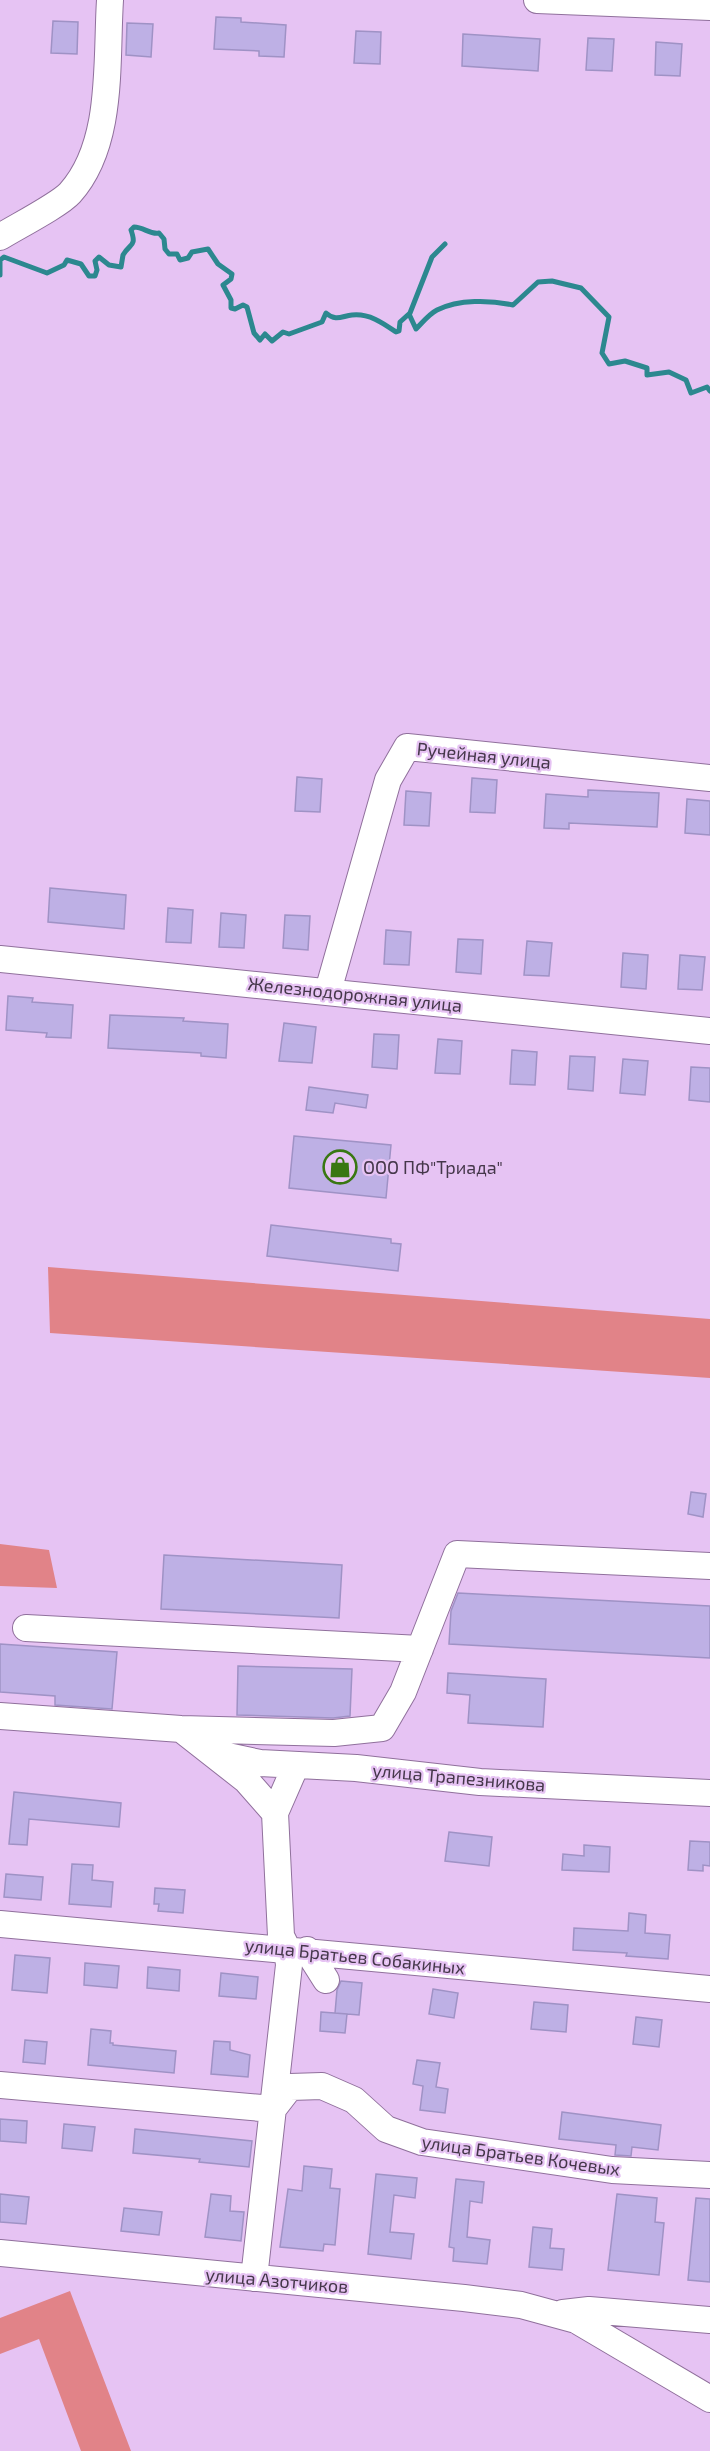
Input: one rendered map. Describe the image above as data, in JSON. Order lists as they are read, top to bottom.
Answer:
{
  "streets": {
    "street": [
      "Ручейная улица",
      "Железнодорожная улица",
      "улица Трапезникова",
      "улица Братьев Собакиных",
      "улица Братьев Кочевых",
      "улица Азотчиков"
    ]
  },
  "crossings": [
    ["Ручейная улица", "Железнодорожная улица"]
  ],
  "places": {
    "shop": ["ООО ПФ\"Триада\""]
  }
}
